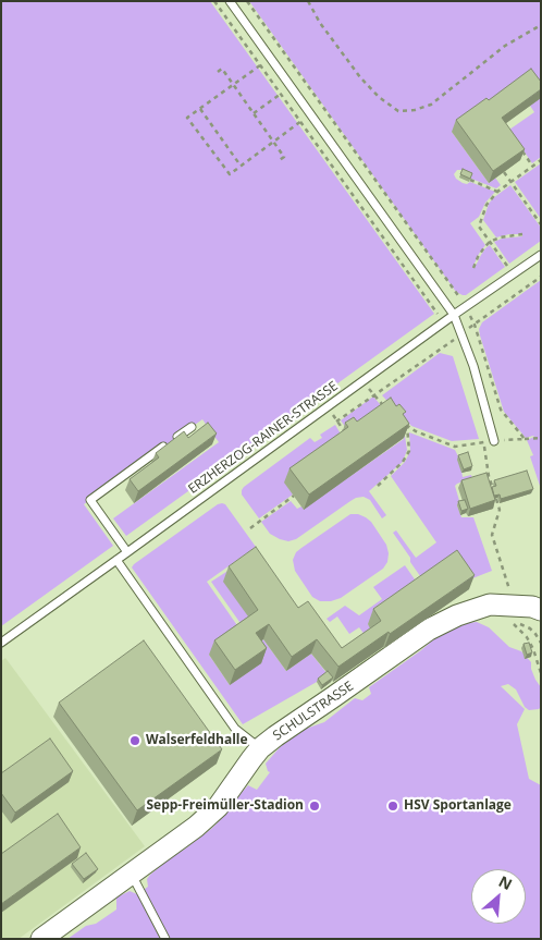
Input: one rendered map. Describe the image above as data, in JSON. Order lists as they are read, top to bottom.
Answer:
{
  "streets": {
    "street": ["SCHULSTRASSE"],
    "lane": ["ERZHERZOG-RAINER-STRASSE"]
  },
  "places": ["Walserfeldhalle", "Sepp-Freimüller-Stadion", "HSV Sportanlage"],
  "north": "top right"
}
